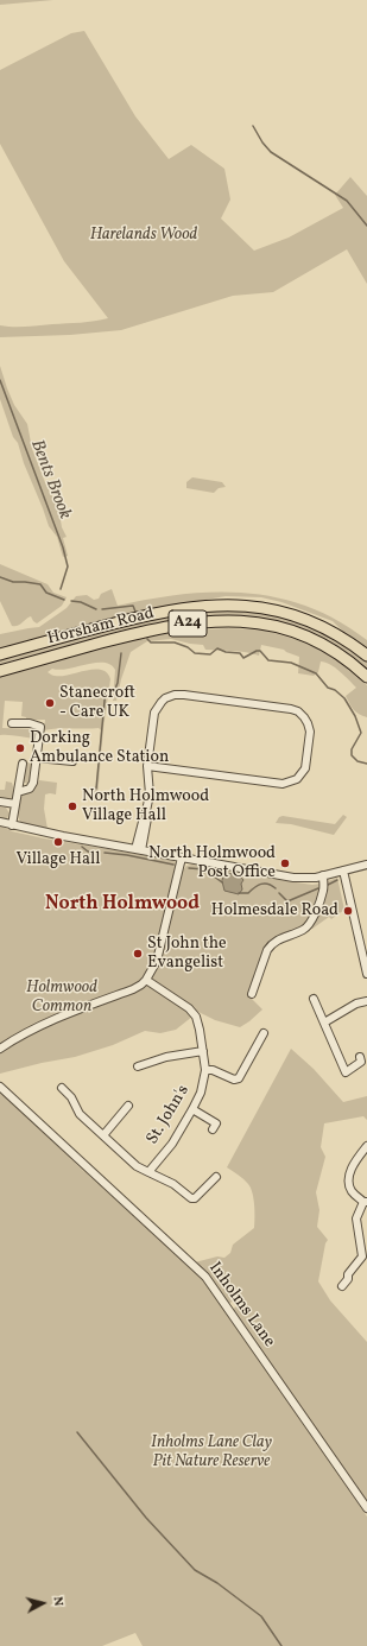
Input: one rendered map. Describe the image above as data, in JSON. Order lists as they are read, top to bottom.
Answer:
{
  "streets": {
    "highway": ["A24", "Horsham Road"],
    "street": ["St. John's", "Inholms Lane"]
  },
  "districts": ["North Holmwood"],
  "water": ["Bents Brook"],
  "parks": ["Harelands Wood", "Holmwood Common", "Inholms Lane Clay Pit Nature Reserve"],
  "places": [
    "Stanecroft - Care UK",
    "Dorking Ambulance Station",
    "North Holmwood Village Hall",
    "Village Hall",
    "North Holmwood Post Office",
    "Holmesdale Road",
    "St John the Evangelist"
  ],
  "north": "right"
}
